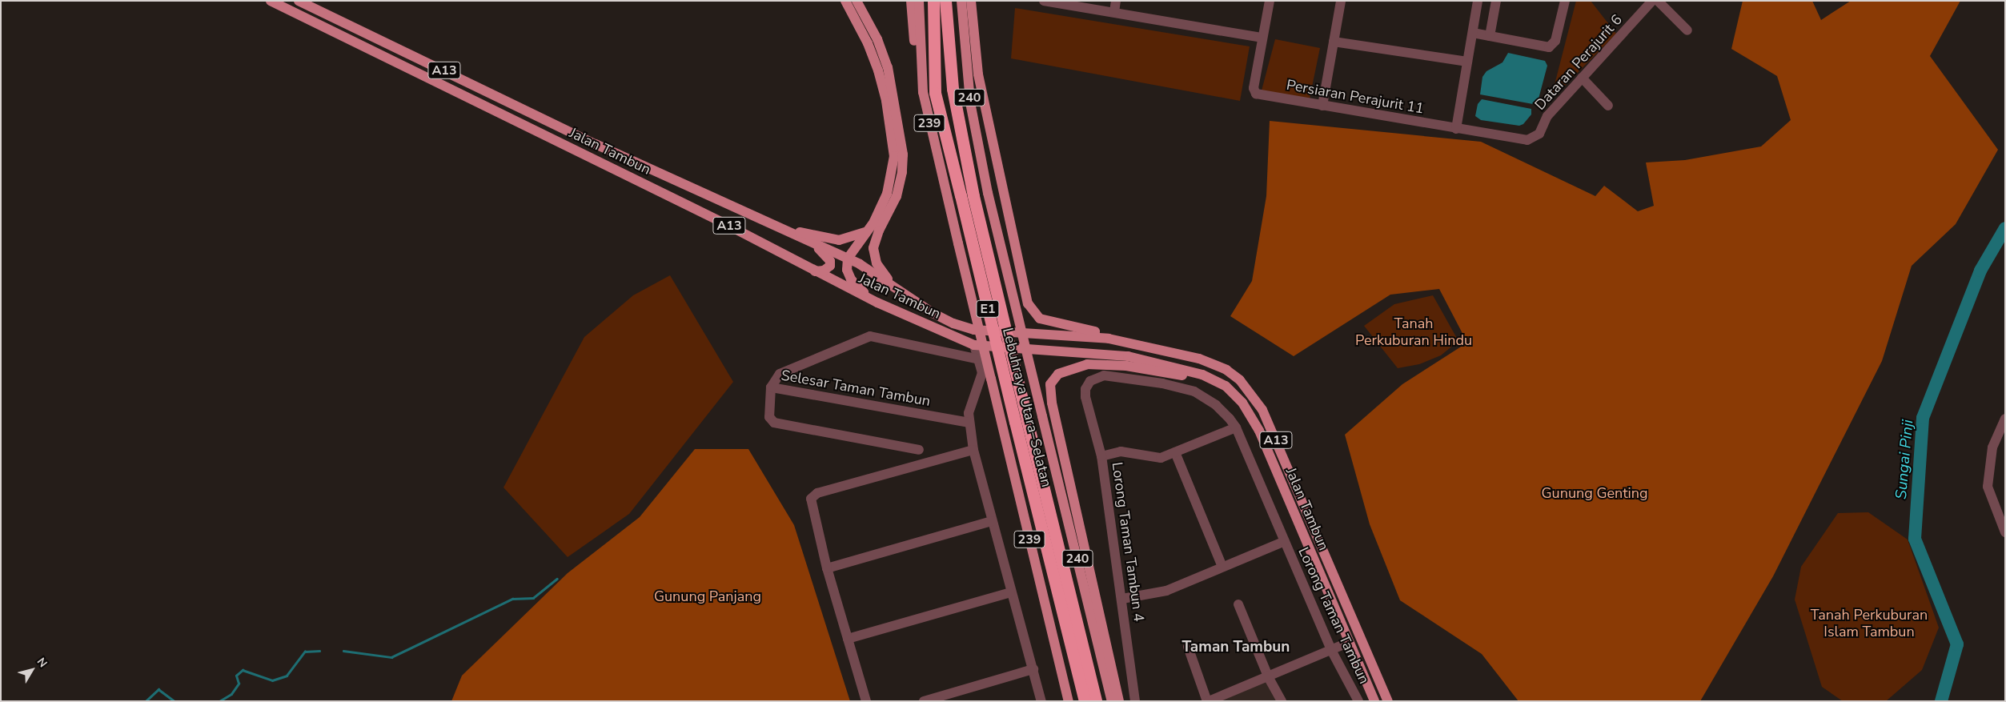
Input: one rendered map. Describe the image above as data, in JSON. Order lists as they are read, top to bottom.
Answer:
{
  "streets": {
    "highway": ["E1", "Lebuhraya Utara–Selatan"],
    "main road": [
      "A13",
      "240",
      "239",
      "Jalan Tambun"
    ],
    "street": [
      "Dataran Perajurit 6",
      "Persiaran Perajurit 11",
      "Selesar Taman Tambun",
      "Lorong Taman Tambun 4",
      "Lorong Taman Tambun"
    ]
  },
  "crossings": [
    ["Dataran Perajurit 6", "Persiaran Perajurit 11"],
    ["Lorong Taman Tambun 4", "Lorong Taman Tambun"]
  ],
  "districts": ["Taman Tambun"],
  "water": ["Sungai Pinji"],
  "parks": [
    "Tanah Perkuburan Hindu",
    "Gunung Genting",
    "Gunung Panjang",
    "Tanah Perkuburan Islam Tambun"
  ],
  "north": "top right"
}
